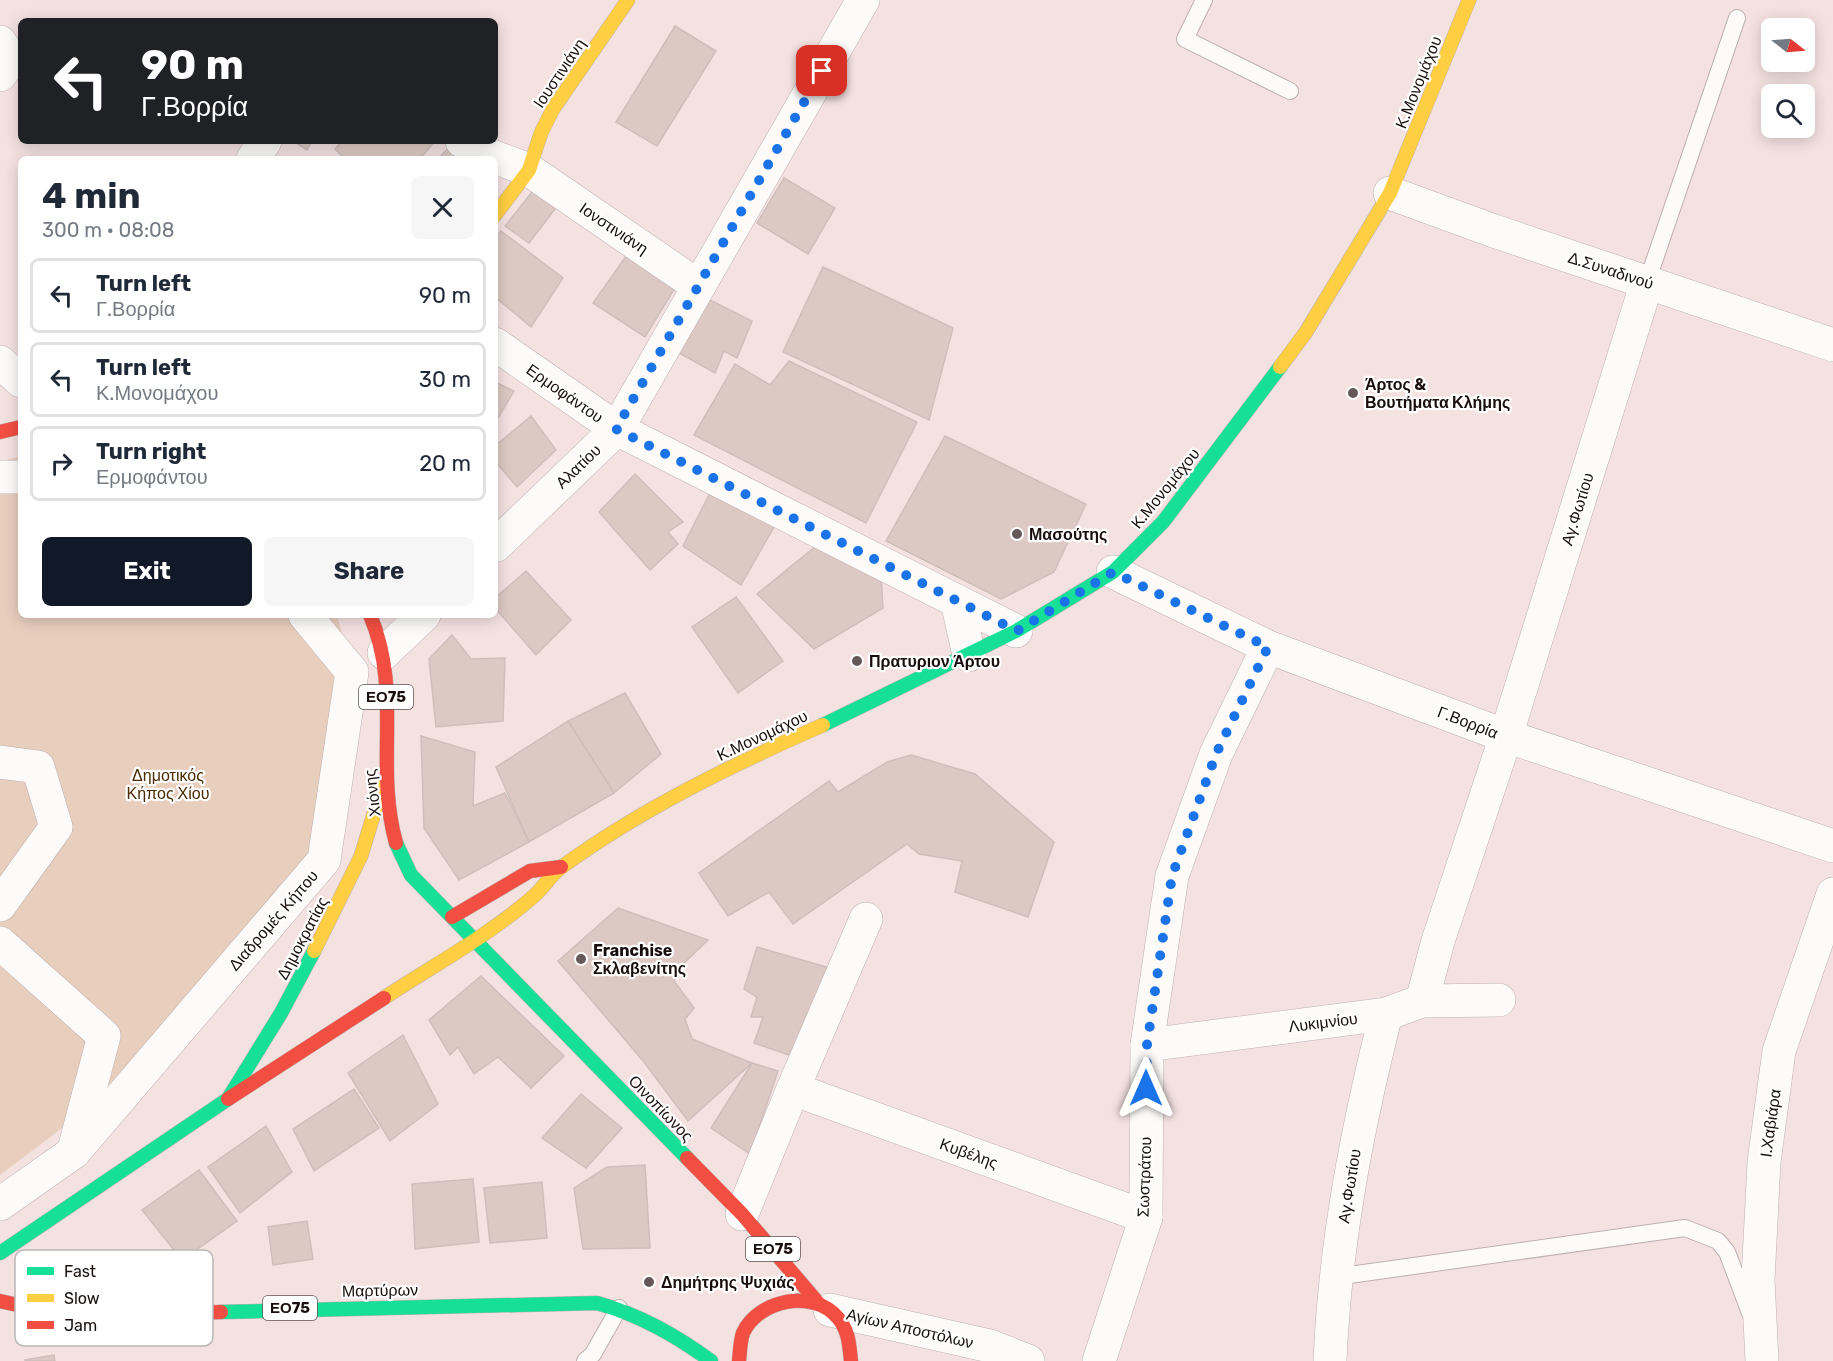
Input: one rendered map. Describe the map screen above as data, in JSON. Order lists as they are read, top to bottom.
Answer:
{
  "streets": {
    "main road": [
      "Ιουστινιάνη",
      "Κ.Μονομάχου",
      "ΕΟ75",
      "Χιόνης",
      "Δημοκρατίας",
      "Οινοπίωνος",
      "Μαρτύρων"
    ],
    "street": [
      "Ιονστινιάνη",
      "Δ.Συναδινού",
      "Ερμοφάντου",
      "Αλατίου",
      "Αγ.Φωτίου",
      "Γ.Βορρία",
      "Διαδρομές Κήπου",
      "Λυκιμνίου",
      "Ι.Χαβιάρα",
      "Κυβέλης",
      "Σωστράτου",
      "Αγίων Αποστόλων"
    ]
  },
  "crossings": [
    ["Ιουστινιάνη", "Ιονστινιάνη"],
    ["Κ.Μονομάχου", "Δ.Συναδινού"],
    ["Κ.Μονομάχου", "Ερμοφάντου"],
    ["Κ.Μονομάχου", "Γ.Βορρία"],
    ["Κ.Μονομάχου", "Χιόνης"],
    ["Κ.Μονομάχου", "Δημοκρατίας"],
    ["Κ.Μονομάχου", "Οινοπίωνος"],
    ["Ιονστινιάνη", "Αλατίου"],
    ["Δ.Συναδινού", "Αγ.Φωτίου"],
    ["Ερμοφάντου", "Αλατίου"],
    ["Αγ.Φωτίου", "Γ.Βορρία"],
    ["Αγ.Φωτίου", "Λυκιμνίου"],
    ["ΕΟ75", "Οινοπίωνος"],
    ["ΕΟ75", "Αγίων Αποστόλων"],
    ["Γ.Βορρία", "Σωστράτου"],
    ["Χιόνης", "Δημοκρατίας"],
    ["Χιόνης", "Οινοπίωνος"],
    ["Δημοκρατίας", "Οινοπίωνος"],
    ["Λυκιμνίου", "Σωστράτου"],
    ["Οινοπίωνος", "Αγίων Αποστόλων"],
    ["Κυβέλης", "Σωστράτου"]
  ],
  "parks": ["Δημοτικός Κήπος Χίου"],
  "places": [
    "Άρτος & Βουτήματα Κλήμης",
    "Μασούτης",
    "Πρατυριον Άρτου",
    "Franchise Σκλαβενίτης",
    "Δημήτρης Ψυχιάς"
  ],
  "legend": ["Fast", "Slow", "Jam"],
  "north": "right",
  "page": {
    "turn": ["90 m", "Γ.Βορρία"],
    "heading": ["4 min", "300 m · 08:08"],
    "list": [
      {
        "name": "Turn left",
        "note": "Γ.Βορρία",
        "value": "90 m"
      },
      {
        "name": "Turn left",
        "note": "Κ.Μονομάχου",
        "value": "30 m"
      },
      {
        "name": "Turn right",
        "note": "Ερμοφάντου",
        "value": "20 m"
      }
    ],
    "buttons": ["Exit", "Share"]
  }
}
